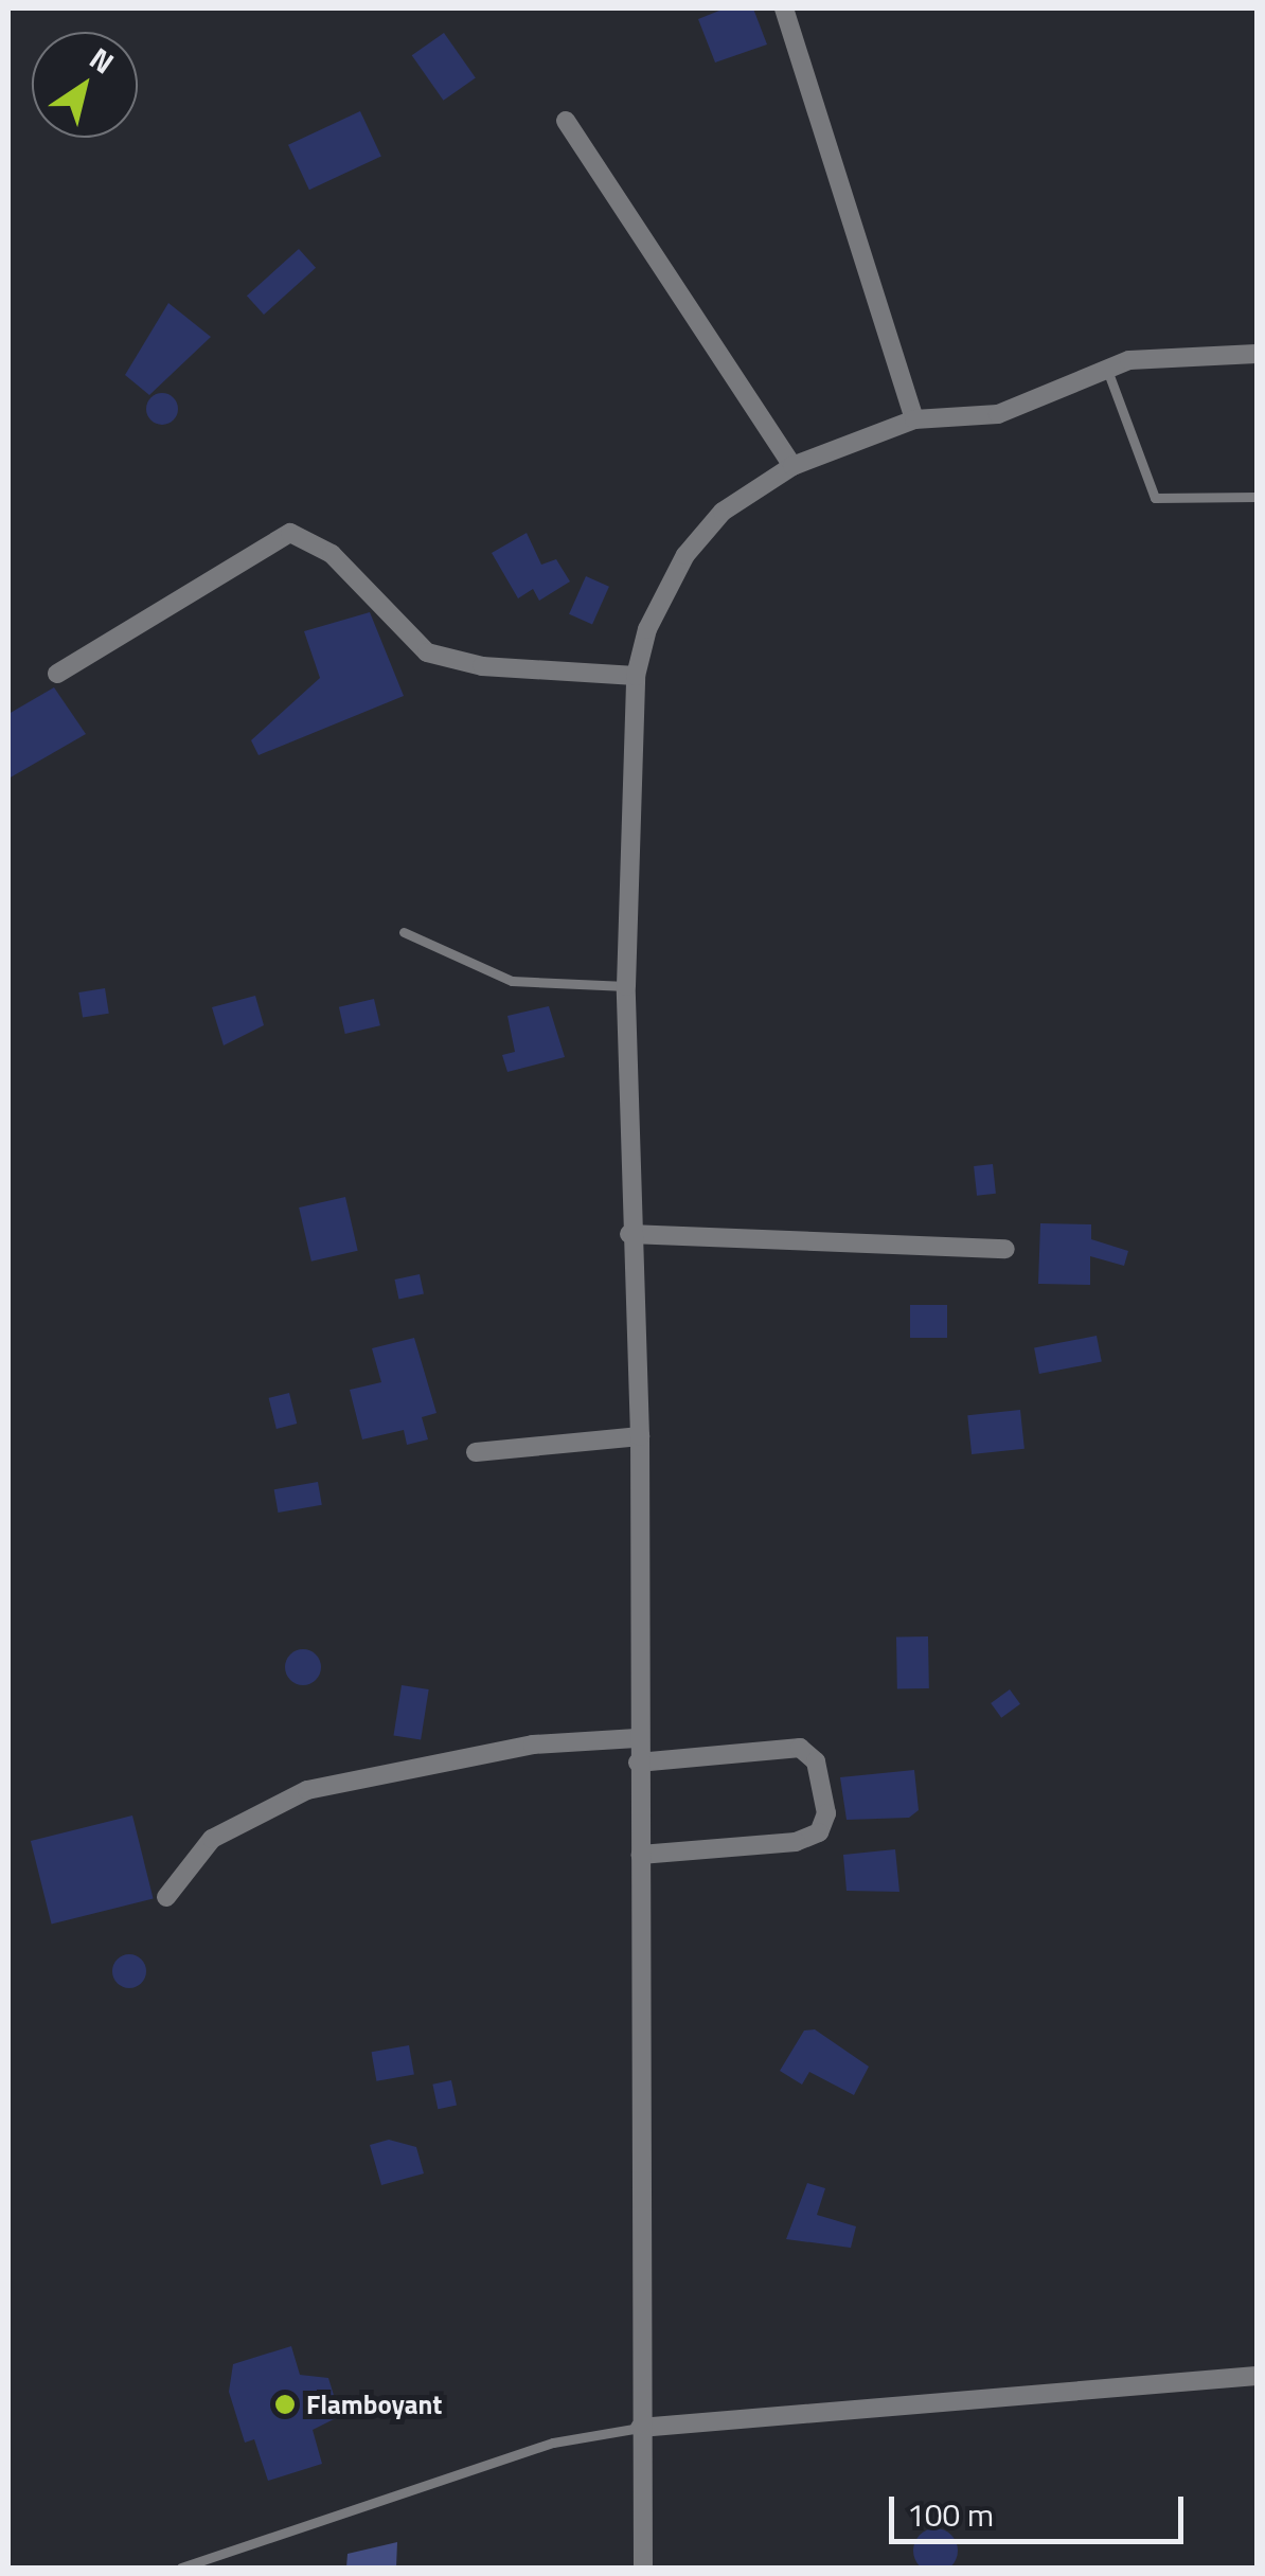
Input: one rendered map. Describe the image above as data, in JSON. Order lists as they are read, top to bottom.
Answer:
{
  "places": ["Flamboyant"],
  "scale_bar": "100 m",
  "north": "top right"
}
